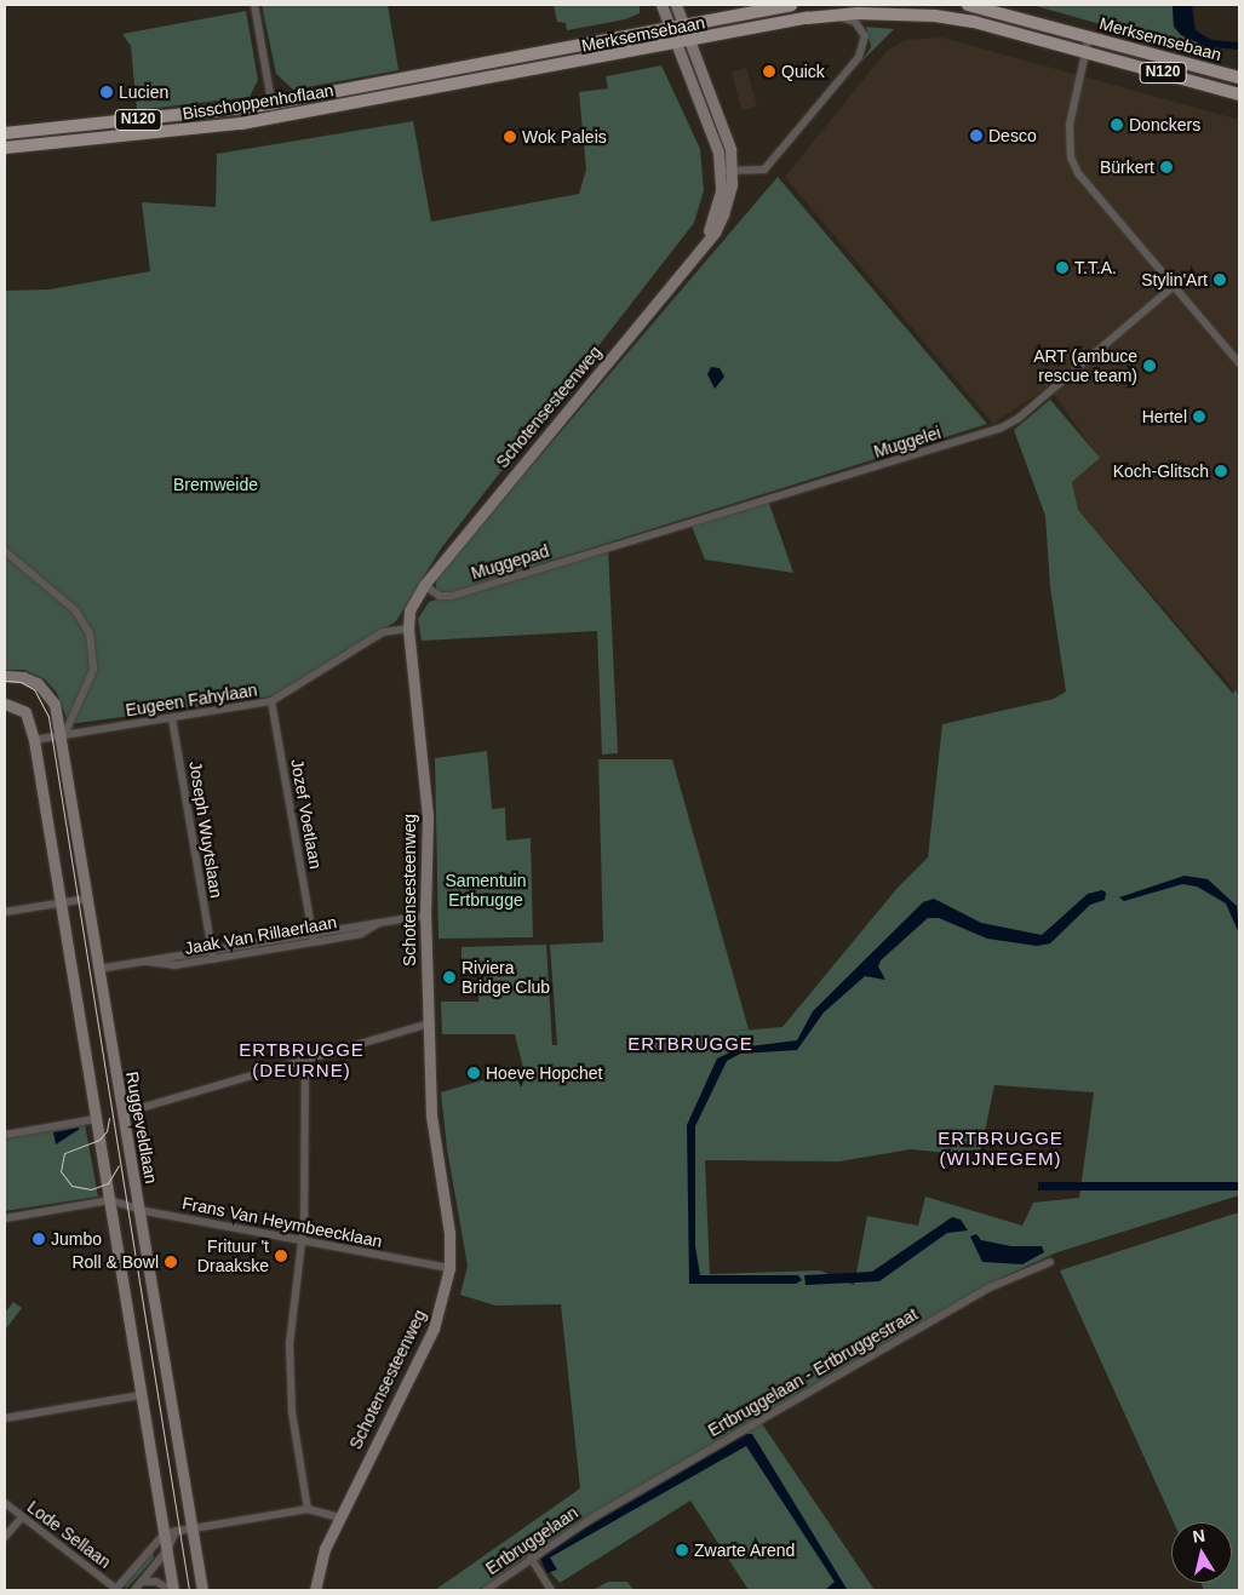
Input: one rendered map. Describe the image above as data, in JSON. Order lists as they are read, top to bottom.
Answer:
{
  "streets": {
    "main road": ["Merksemsebaan", "N120", "Bisschoppenhoflaan"],
    "street": [
      "Schotensesteenweg",
      "Muggelei",
      "Muggepad",
      "Eugeen Fahylaan",
      "Jozef Voetlaan",
      "Joseph Wuytslaan",
      "Jaak Van Rillaerlaan",
      "Ruggeveldlaan",
      "Frans Van Heymbeecklaan",
      "Ertbruggelaan - Ertbruggestraat",
      "Lode Sellaan",
      "Ertbruggelaan"
    ]
  },
  "crossings": [
    ["Merksemsebaan", "Bisschoppenhoflaan"],
    ["Schotensesteenweg", "Muggepad"],
    ["Schotensesteenweg", "Eugeen Fahylaan"],
    ["Schotensesteenweg", "Jaak Van Rillaerlaan"],
    ["Schotensesteenweg", "Frans Van Heymbeecklaan"],
    ["Muggelei", "Muggepad"],
    ["Eugeen Fahylaan", "Jozef Voetlaan"],
    ["Eugeen Fahylaan", "Joseph Wuytslaan"],
    ["Eugeen Fahylaan", "Ruggeveldlaan"],
    ["Jozef Voetlaan", "Jaak Van Rillaerlaan"],
    ["Joseph Wuytslaan", "Jaak Van Rillaerlaan"],
    ["Jaak Van Rillaerlaan", "Ruggeveldlaan"],
    ["Ruggeveldlaan", "Frans Van Heymbeecklaan"],
    ["Ertbruggelaan - Ertbruggestraat", "Ertbruggelaan"]
  ],
  "districts": ["ERTBRUGGE", "ERTBRUGGE (DEURNE)", "ERTBRUGGE (WIJNEGEM)"],
  "parks": ["Bremweide", "Samentuin Ertbrugge"],
  "places": [
    "Quick",
    "Lucien",
    "Donckers",
    "Desco",
    "Wok Paleis",
    "Bürkert",
    "T.T.A.",
    "Stylin'Art",
    "ART (ambuce rescue team)",
    "Hertel",
    "Koch-Glitsch",
    "Riviera Bridge Club",
    "Hoeve Hopchet",
    "Jumbo",
    "Frituur 't Draakske",
    "Roll & Bowl",
    "Zwarte Arend"
  ],
  "north": "top"
}
